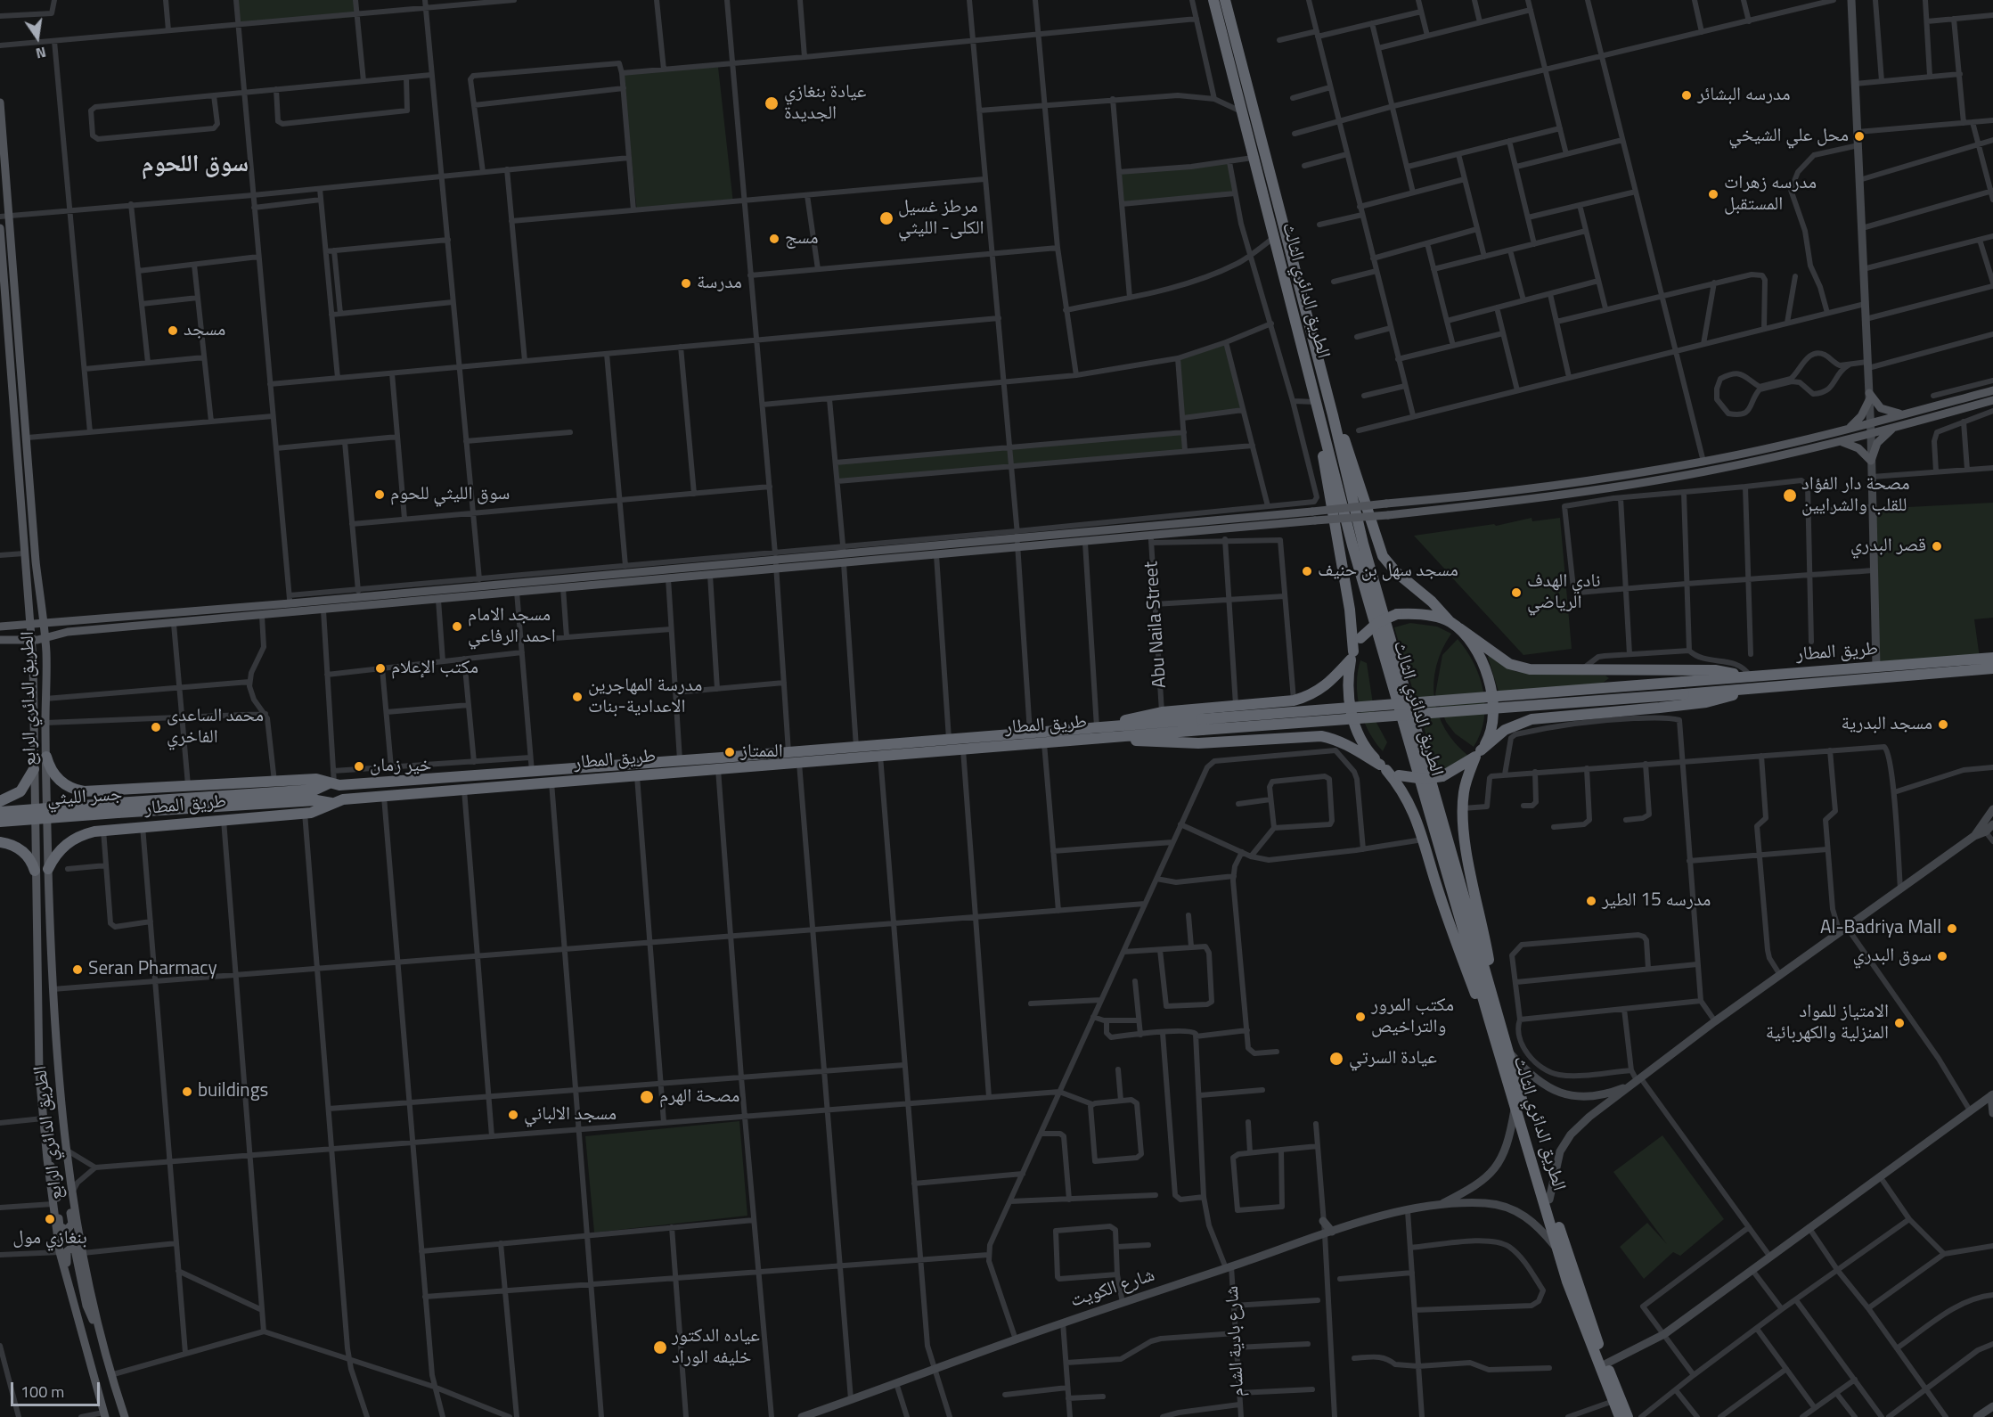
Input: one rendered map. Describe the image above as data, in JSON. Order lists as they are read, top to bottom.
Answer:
{
  "streets": {
    "highway": ["الطريق الدائري الثالث", "طريق المطار", "جسر الليثي"],
    "main road": ["الطريق الدائري الرابع", "شارع الكويت"],
    "street": ["Abu Naila Street", "شارع بادية الشام"]
  },
  "crossings": [
    ["الطريق الدائري الثالث", "شارع الكويت"],
    ["طريق المطار", "الطريق الدائري الرابع"],
    ["طريق المطار", "جسر الليثي"],
    ["شارع الكويت", "شارع بادية الشام"]
  ],
  "districts": ["سوق اللحوم"],
  "places": [
    "مدرسه البشائر",
    "عيادة بنغازي الجديدة",
    "محل علي الشيخي",
    "مدرسه زهرات المستقبل",
    "مرطز غسيل الكلى- الليثي",
    "مسج",
    "مدرسة",
    "مسجد",
    "سوق الليثي للحوم",
    "مصحة دار الفؤاد للقلب والشرايين",
    "قصر البدري",
    "مسجد سهل بن حنيف",
    "نادي الهدف الرياضي",
    "مسجد الامام احمد الرفاعي",
    "مكتب الإعلام",
    "مدرسة المهاجرين الاعدادية-بنات",
    "مسجد البدرية",
    "محمد الساعدى الفاخري",
    "الممتاز",
    "خير زمان",
    "مدرسه 15 الطير",
    "Al-Badriya Mall",
    "سوق البدري",
    "Seran Pharmacy",
    "مكتب المرور والتراخيص",
    "الامتياز للمواد المنزلية والكهربائية",
    "عيادة السرتي",
    "buildings",
    "مصحة الهرم",
    "مسجد الالباني",
    "بنغازي مول",
    "عياده الدكتور خليفه الوراد"
  ],
  "scale_bar": "100 m",
  "north": "bottom"
}
